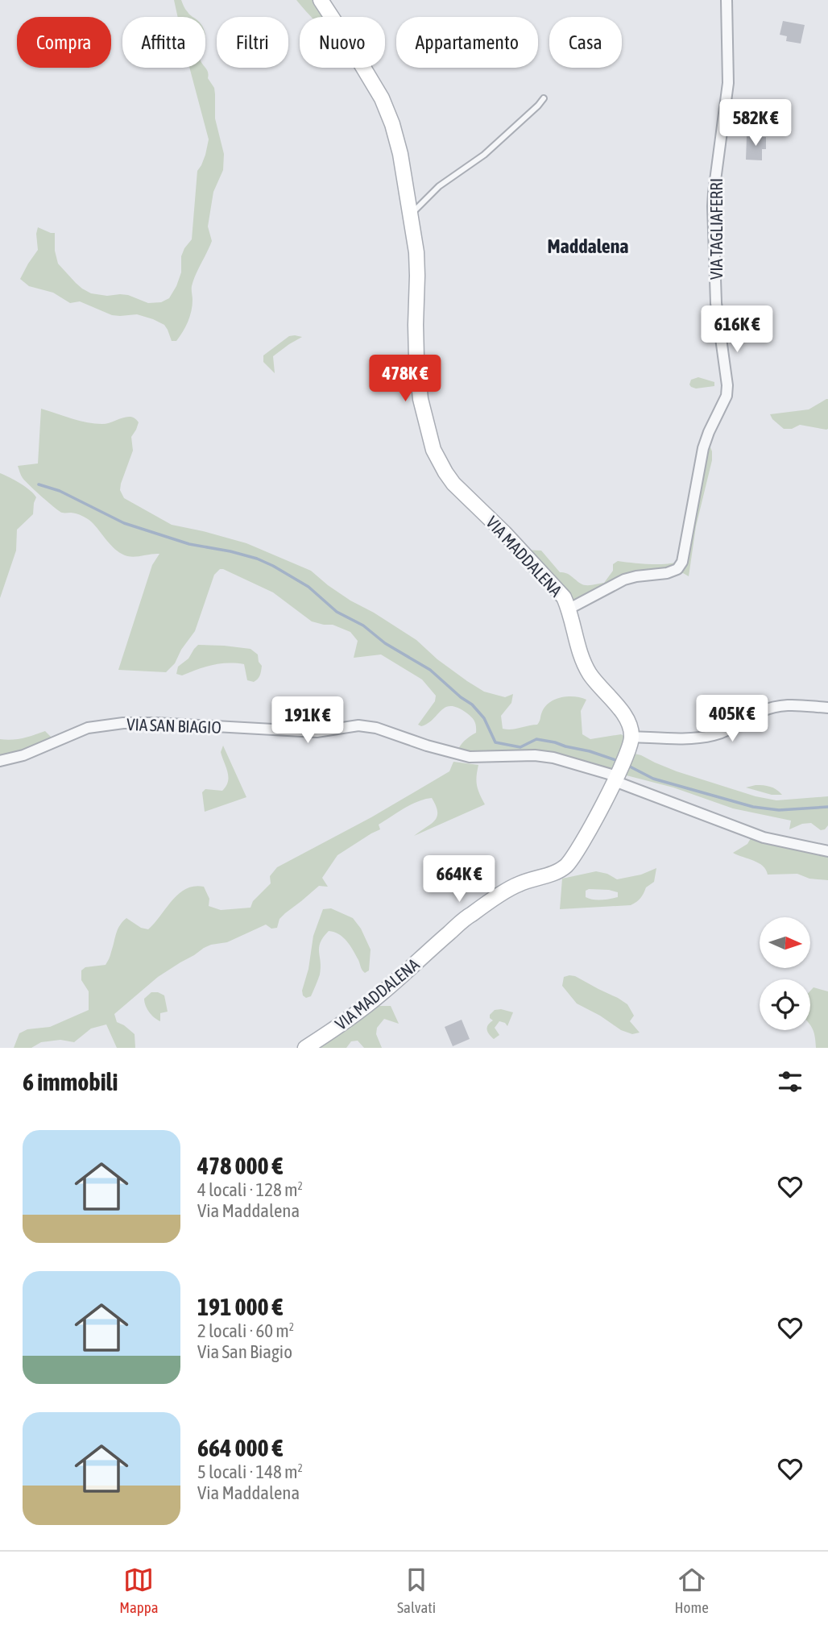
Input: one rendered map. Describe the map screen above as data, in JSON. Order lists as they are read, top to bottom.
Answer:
{
  "streets": {
    "street": ["VIA TAGLIAFERRI", "VIA MADDALENA", "VIA SAN BIAGIO"]
  },
  "crossings": [
    ["VIA TAGLIAFERRI", "VIA MADDALENA"],
    ["VIA MADDALENA", "VIA SAN BIAGIO"]
  ],
  "districts": ["Maddalena"],
  "north": "right",
  "page": {
    "chip": [
      "Compra",
      "Affitta",
      "Filtri",
      "Nuovo",
      "Appartamento",
      "Casa"
    ],
    "price": [
      "582K €",
      "616K €",
      "478K €",
      "405K €",
      "191K €",
      "664K €"
    ],
    "heading": "6 immobili",
    "list": [
      {
        "name": "478 000 €",
        "note": "4 locali · 128 m² · Via Maddalena"
      },
      {
        "name": "191 000 €",
        "note": "2 locali · 60 m² · Via San Biagio"
      },
      {
        "name": "664 000 €",
        "note": "5 locali · 148 m² · Via Maddalena"
      }
    ],
    "tabs": ["Mappa", "Salvati", "Home"]
  }
}
